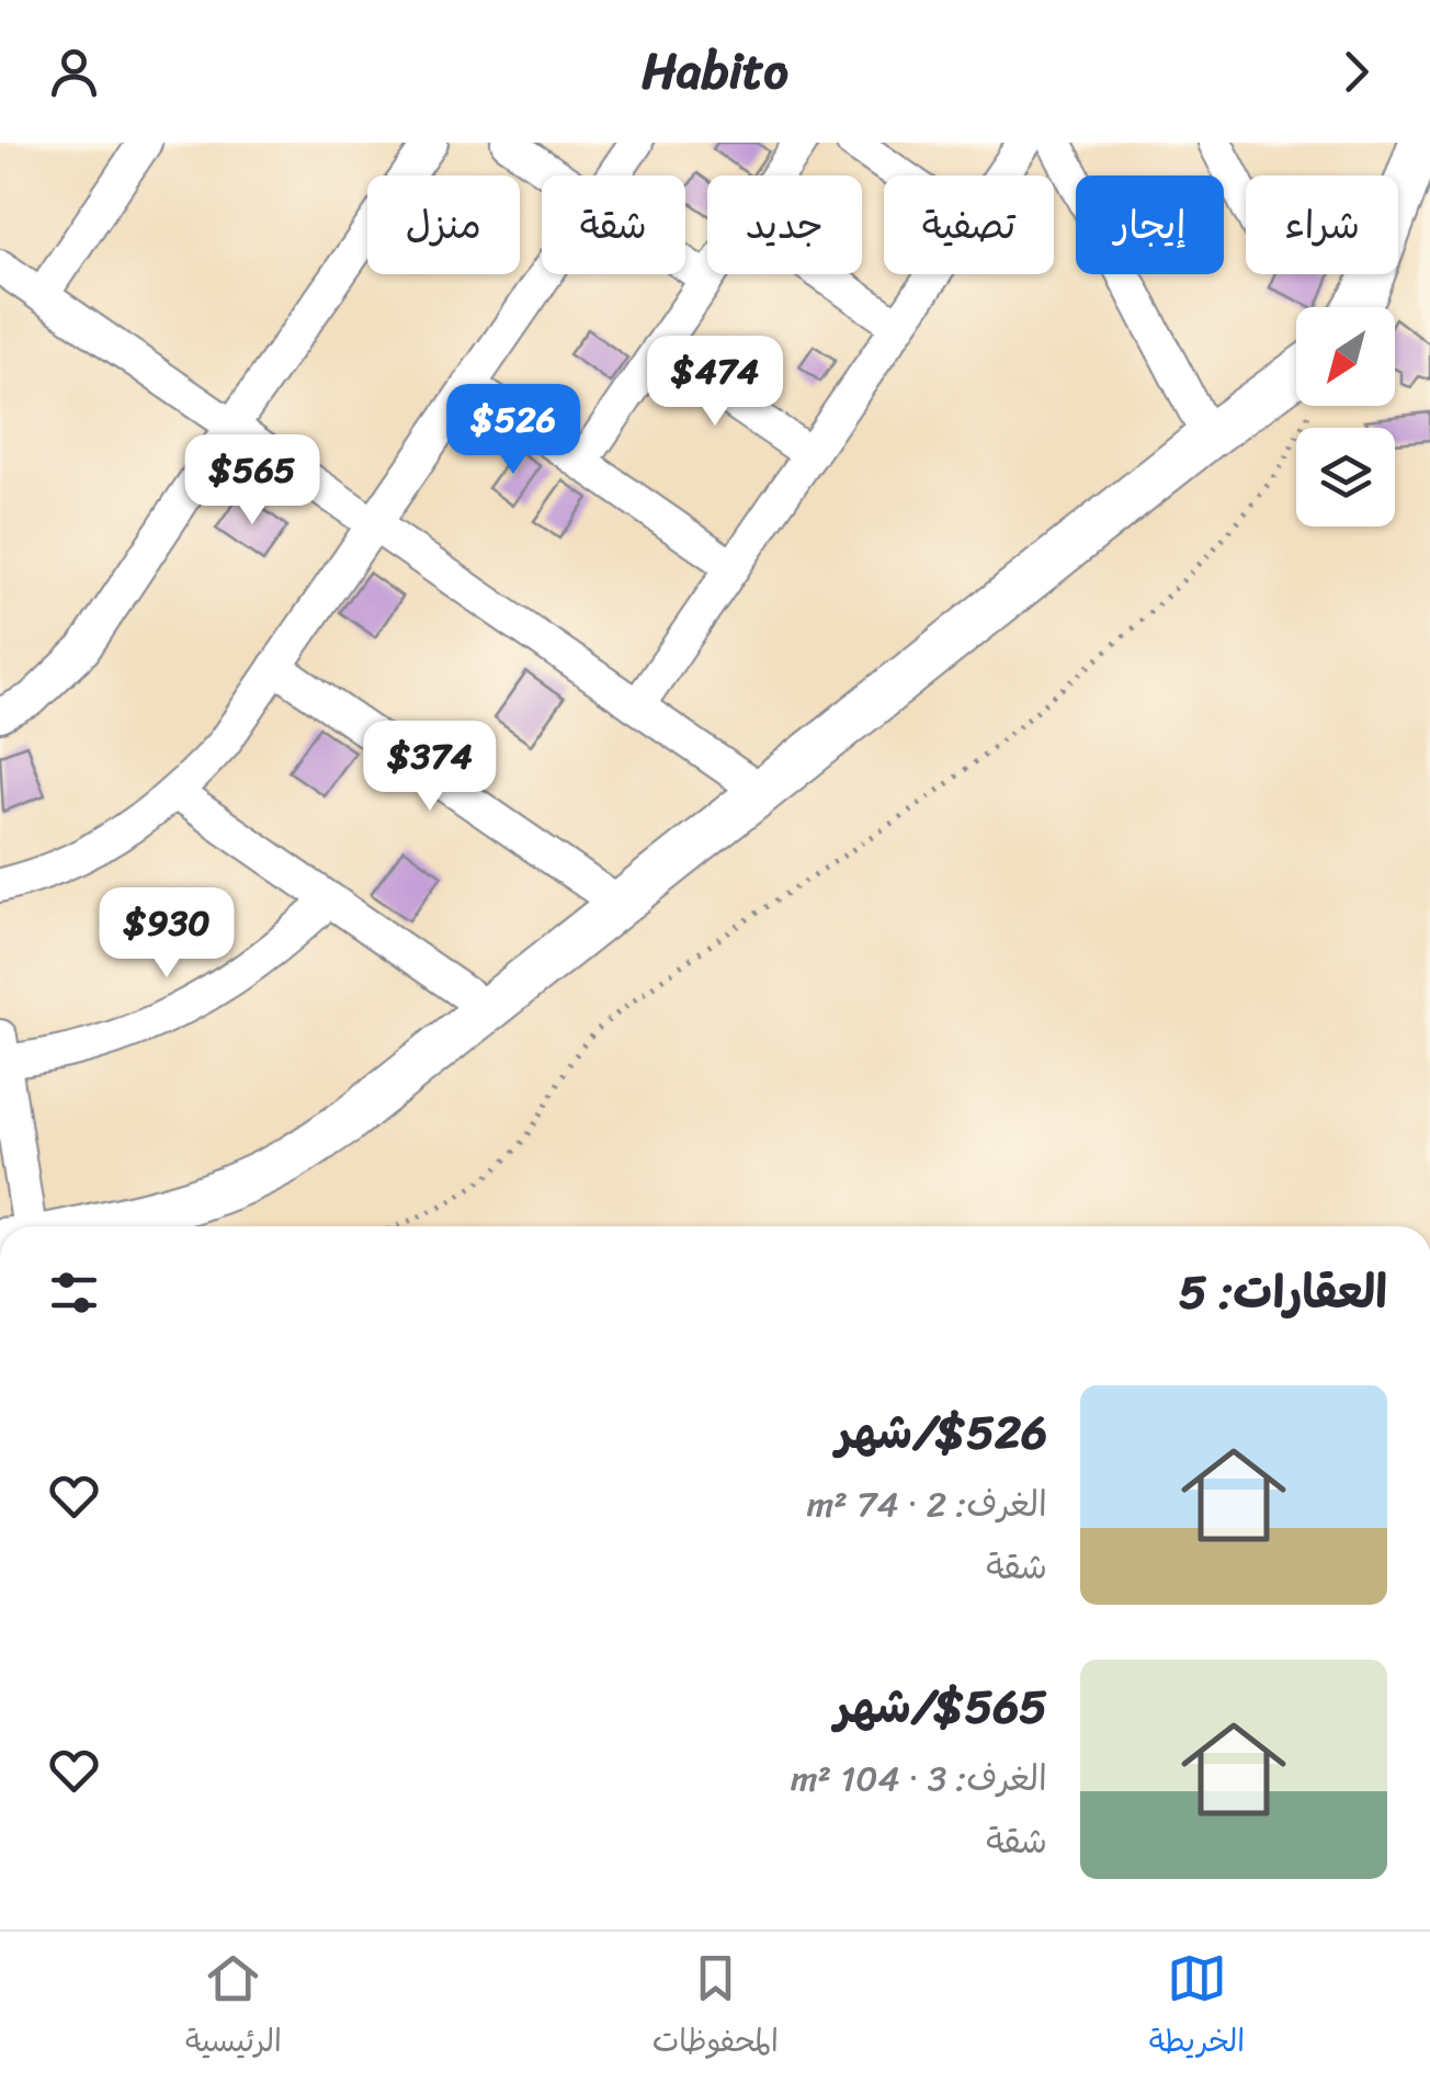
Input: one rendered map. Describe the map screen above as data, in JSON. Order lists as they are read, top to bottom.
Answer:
{
  "north": "bottom left",
  "page": {
    "header": "Habito",
    "chip": [
      "شراء",
      "إيجار",
      "تصفية",
      "جديد",
      "شقة",
      "منزل"
    ],
    "price": [
      "$474",
      "$526",
      "$565",
      "$374",
      "$930"
    ],
    "heading": "العقارات: 5",
    "list": [
      {
        "name": "$526/شهر",
        "note": "الغرف: 2 · 74 m² · شقة"
      },
      {
        "name": "$565/شهر",
        "note": "الغرف: 3 · 104 m² · شقة"
      }
    ],
    "tabs": ["الخريطة", "المحفوظات", "الرئيسية"]
  }
}
